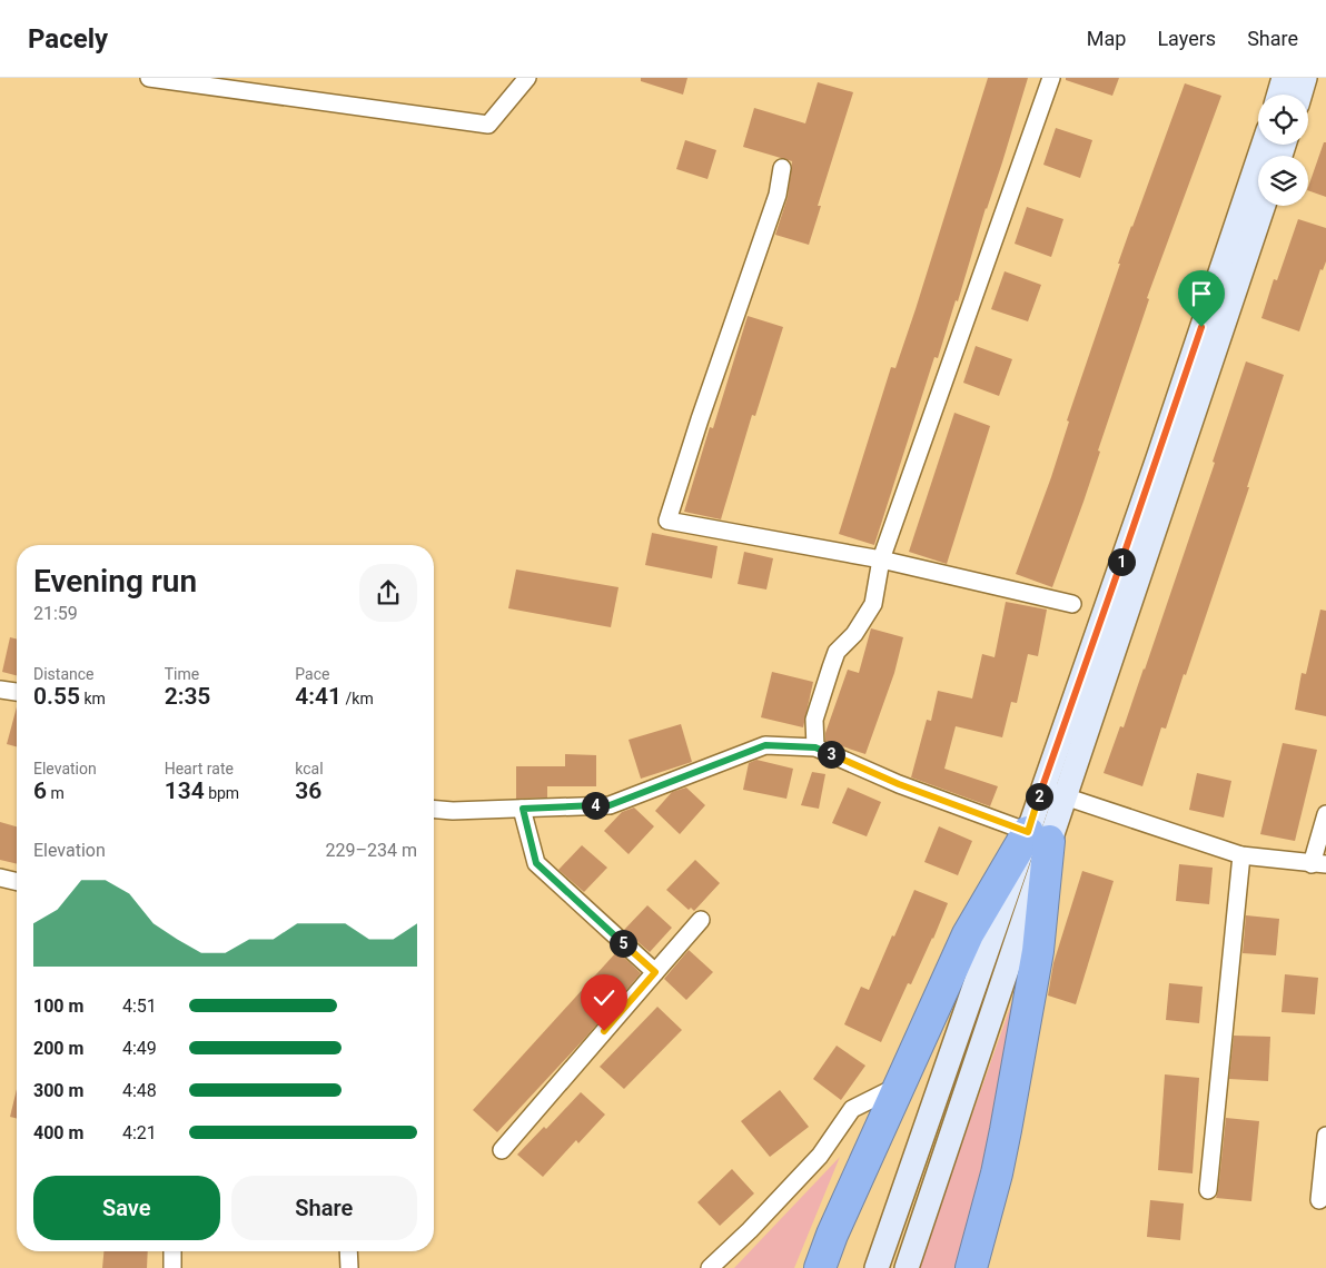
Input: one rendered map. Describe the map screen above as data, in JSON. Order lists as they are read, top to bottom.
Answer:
{
  "page": {
    "header": "Pacely",
    "nav": ["Map", "Layers", "Share"],
    "heading": ["Evening run", "21:59"],
    "pins": [
      "1",
      "3",
      "2",
      "4",
      "5"
    ],
    "stats": [
      ["Distance", "0.55 km"],
      ["Time", "2:35"],
      ["Pace", "4:41 /km"],
      ["Elevation", "6 m"],
      ["Heart rate", "134 bpm"],
      ["kcal", "36"]
    ],
    "chart": ["Elevation", "229–234 m"],
    "list": [
      {
        "name": "100 m",
        "note": "4:51"
      },
      {
        "name": "200 m",
        "note": "4:49"
      },
      {
        "name": "300 m",
        "note": "4:48"
      },
      {
        "name": "400 m",
        "note": "4:21"
      }
    ],
    "buttons": ["Save", "Share"]
  }
}
